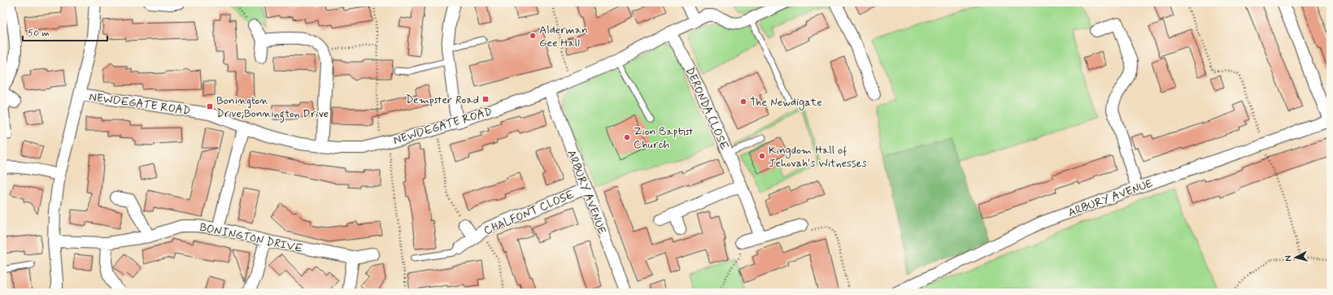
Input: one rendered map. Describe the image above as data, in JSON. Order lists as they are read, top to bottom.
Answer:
{
  "streets": {
    "street": [
      "NEWDEGATE ROAD",
      "DERONDA CLOSE",
      "ARBURY AVENUE",
      "CHALFONT CLOSE",
      "BONINGTON DRIVE"
    ]
  },
  "crossings": [
    ["NEWDEGATE ROAD", "DERONDA CLOSE"],
    ["NEWDEGATE ROAD", "ARBURY AVENUE"],
    ["ARBURY AVENUE", "CHALFONT CLOSE"]
  ],
  "places": {
    "other": [
      "Alderman Gee Hall",
      "The Newdigate",
      "Zion Baptist Church",
      "Kingdom Hall of Jehovah's Witnesses"
    ],
    "transit": ["Dempster Road", "Bonington Drive;Bonnington Drive"]
  },
  "scale_bar": "50 m",
  "north": "left"
}
